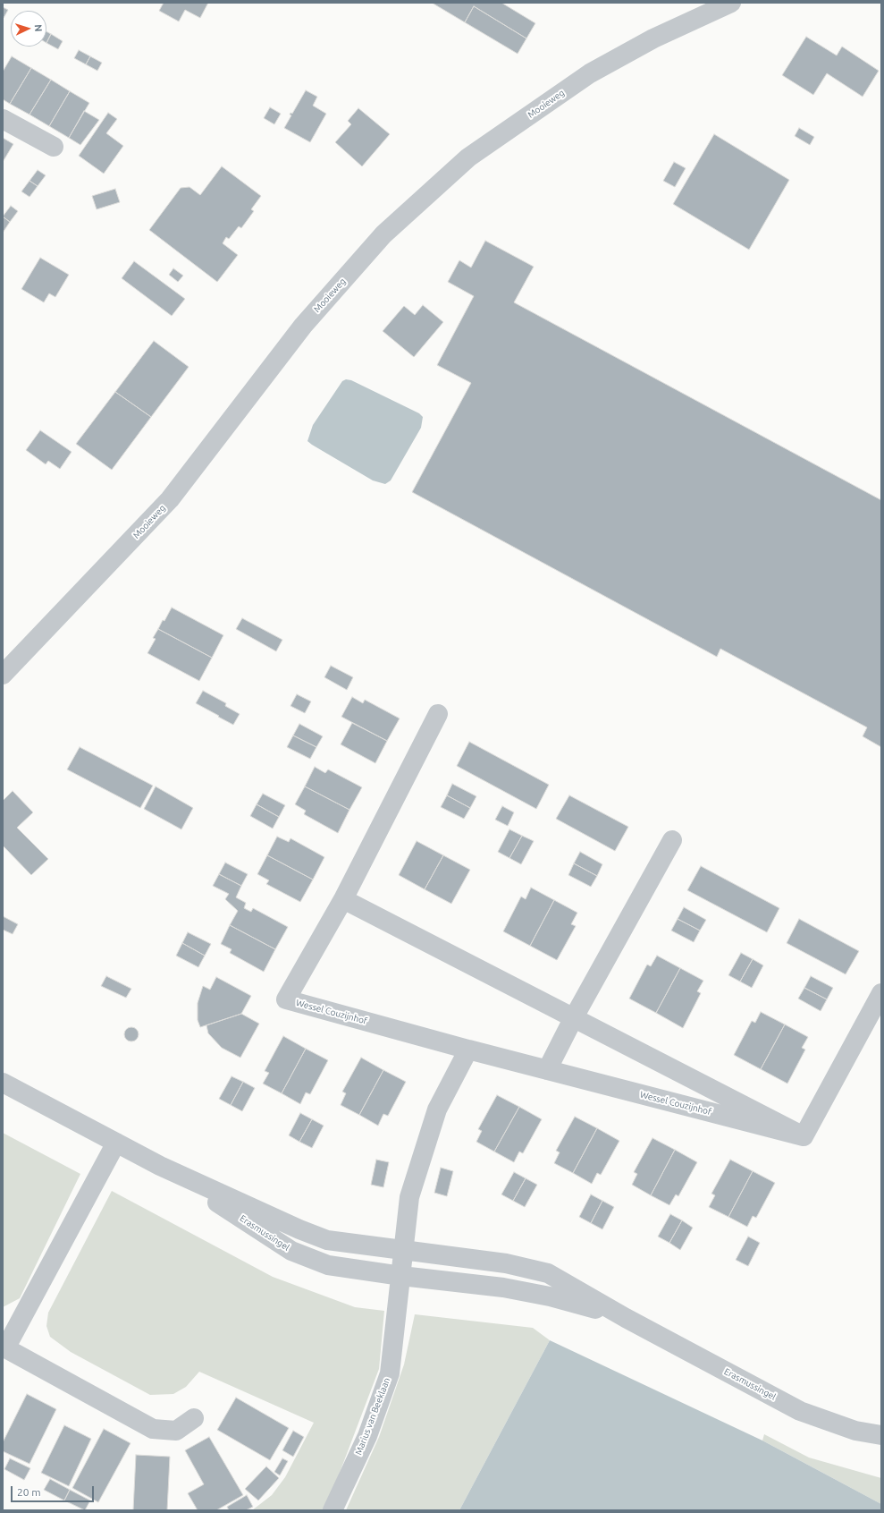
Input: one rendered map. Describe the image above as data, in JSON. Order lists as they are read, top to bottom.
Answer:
{
  "streets": {
    "street": [
      "Mooieweg",
      "Wessel Couzijnhof",
      "Erasmussingel",
      "Marius van Beeklaan"
    ]
  },
  "crossings": [
    ["Erasmussingel", "Marius van Beeklaan"]
  ],
  "scale_bar": "20 m",
  "north": "right"
}
